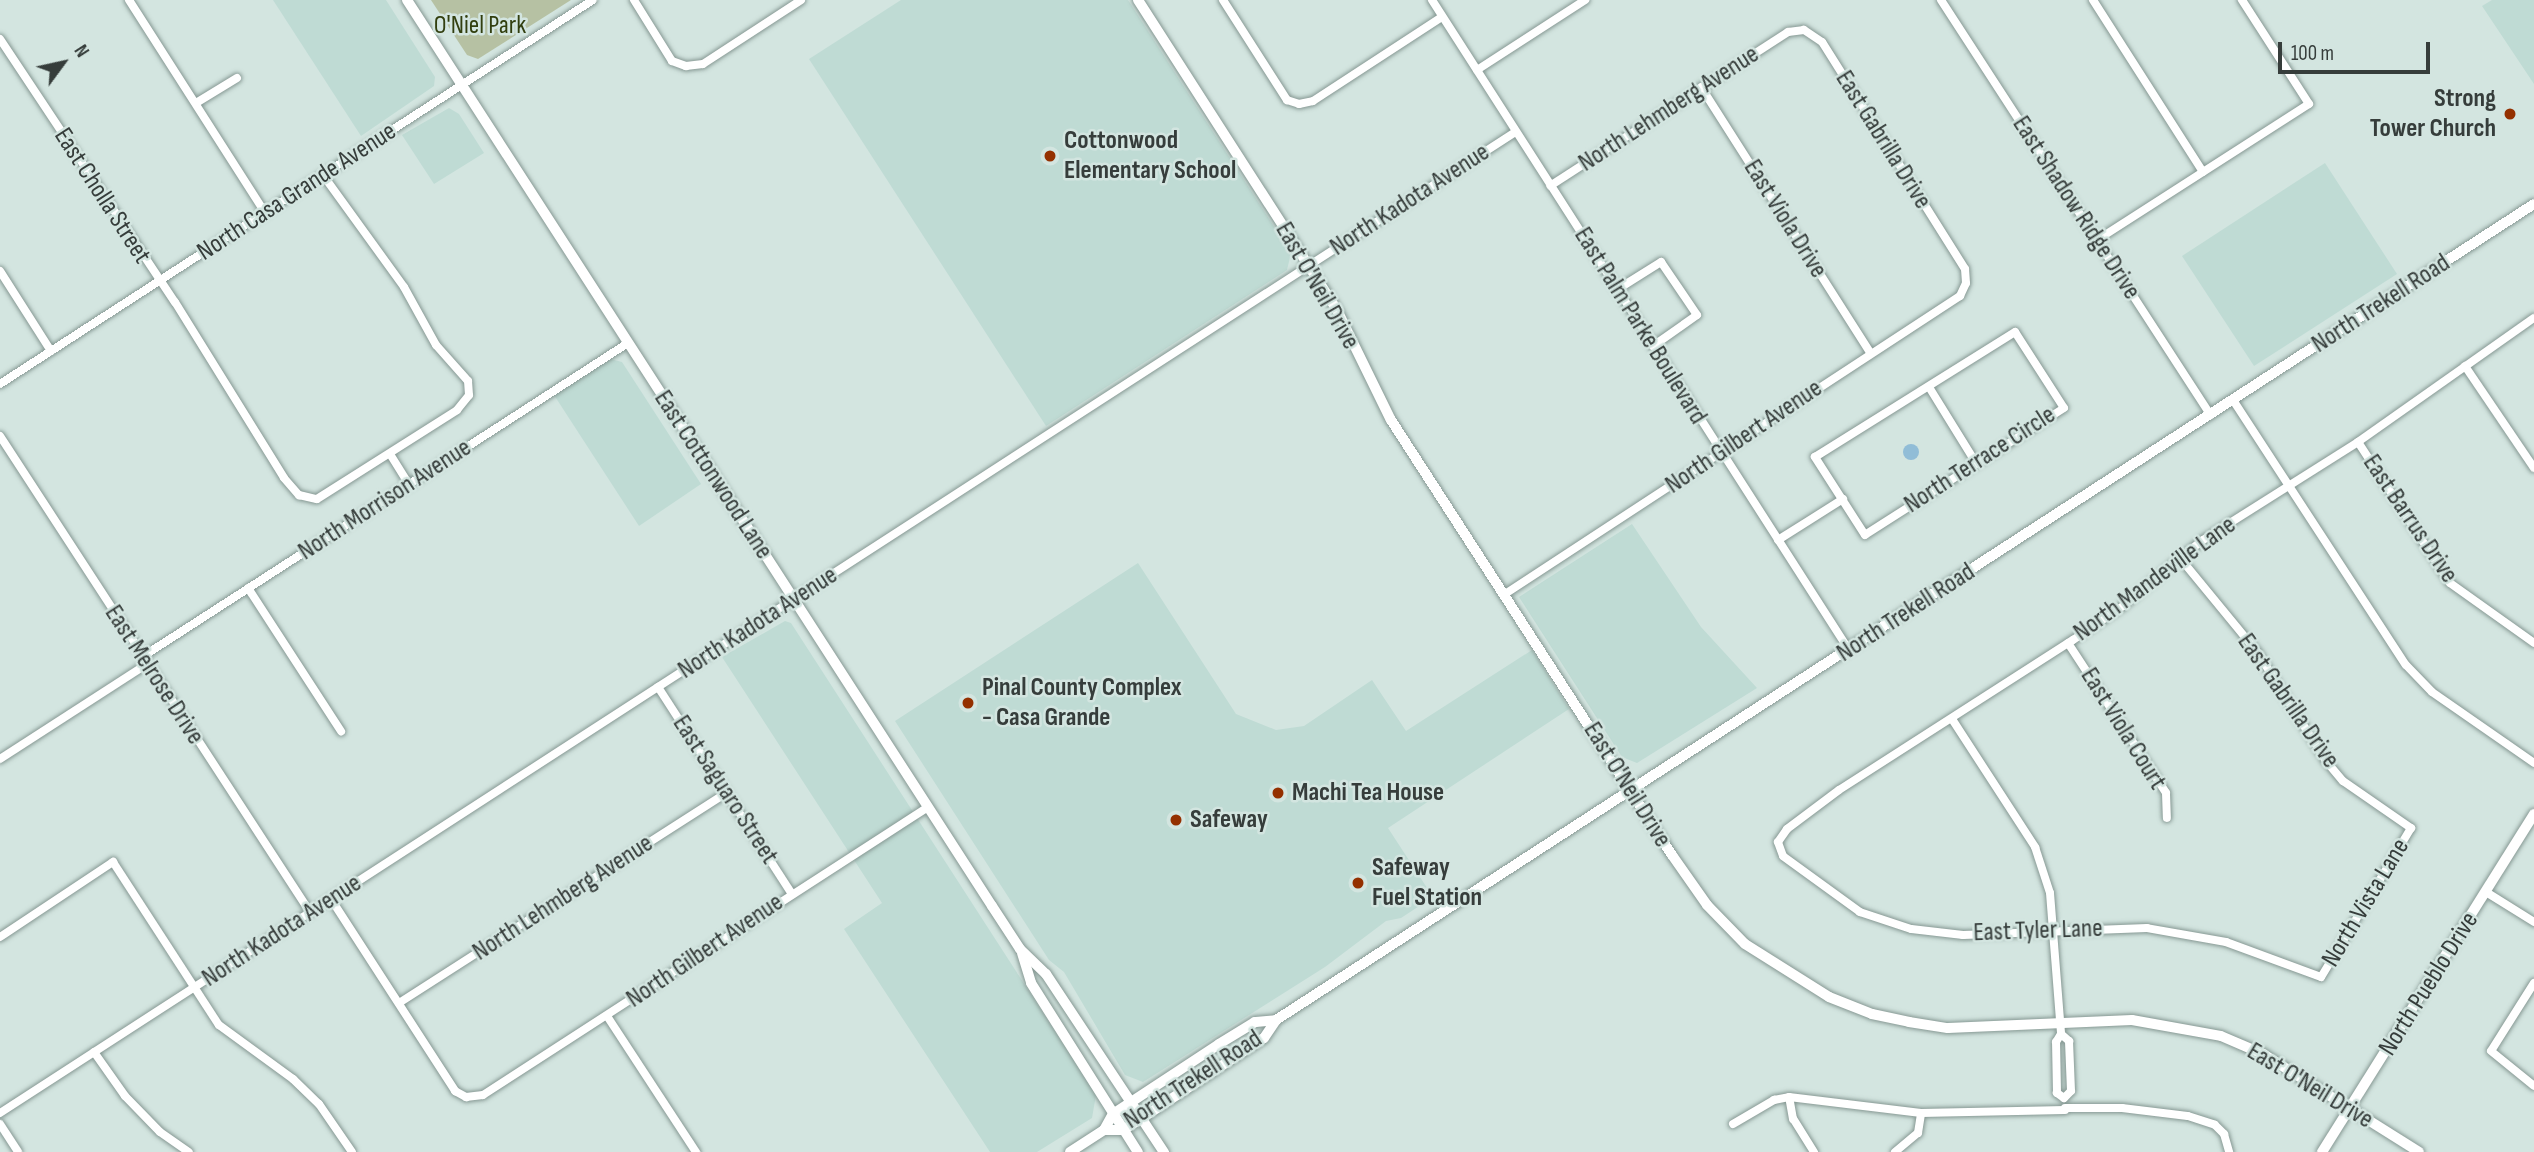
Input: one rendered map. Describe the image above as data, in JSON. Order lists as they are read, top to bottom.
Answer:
{
  "streets": {
    "main road": [
      "East O'Neil Drive",
      "North Trekell Road",
      "East Cottonwood Lane",
      "North Pueblo Drive"
    ],
    "street": [
      "North Lehmberg Avenue",
      "East Gabrilla Drive",
      "North Casa Grande Avenue",
      "East Cholla Street",
      "North Kadota Avenue",
      "East Shadow Ridge Drive",
      "East Viola Drive",
      "East Palm Parke Boulevard",
      "North Gilbert Avenue",
      "North Terrace Circle",
      "North Morrison Avenue",
      "East Barrus Drive",
      "North Mandeville Lane",
      "East Melrose Drive",
      "East Viola Court",
      "East Saguaro Street",
      "North Vista Lane",
      "East Tyler Lane"
    ]
  },
  "crossings": [
    ["North Lehmberg Avenue", "East Gabrilla Drive"],
    ["North Lehmberg Avenue", "East Viola Drive"],
    ["North Lehmberg Avenue", "East Palm Parke Boulevard"],
    ["North Lehmberg Avenue", "North Gilbert Avenue"],
    ["North Lehmberg Avenue", "East Saguaro Street"],
    ["East Gabrilla Drive", "North Gilbert Avenue"],
    ["East Gabrilla Drive", "North Mandeville Lane"],
    ["East Gabrilla Drive", "North Vista Lane"],
    ["North Casa Grande Avenue", "East Cholla Street"],
    ["North Casa Grande Avenue", "East Cottonwood Lane"],
    ["North Kadota Avenue", "East O'Neil Drive"],
    ["North Kadota Avenue", "East Palm Parke Boulevard"],
    ["North Kadota Avenue", "East Cottonwood Lane"],
    ["North Kadota Avenue", "East Melrose Drive"],
    ["North Kadota Avenue", "East Saguaro Street"],
    ["East Shadow Ridge Drive", "North Trekell Road"],
    ["East Viola Drive", "North Gilbert Avenue"],
    ["East O'Neil Drive", "North Trekell Road"],
    ["East O'Neil Drive", "North Gilbert Avenue"],
    ["East O'Neil Drive", "North Pueblo Drive"],
    ["North Trekell Road", "East Palm Parke Boulevard"],
    ["North Trekell Road", "East Cottonwood Lane"],
    ["East Palm Parke Boulevard", "North Gilbert Avenue"],
    ["North Gilbert Avenue", "East Cottonwood Lane"],
    ["North Gilbert Avenue", "East Saguaro Street"],
    ["East Cottonwood Lane", "North Morrison Avenue"],
    ["North Morrison Avenue", "East Melrose Drive"],
    ["East Barrus Drive", "North Mandeville Lane"],
    ["North Mandeville Lane", "East Viola Court"],
    ["North Mandeville Lane", "East Tyler Lane"],
    ["North Vista Lane", "East Tyler Lane"]
  ],
  "parks": ["O'Niel Park"],
  "places": [
    "Strong Tower Church",
    "Cottonwood Elementary School",
    "Pinal County Complex - Casa Grande",
    "Machi Tea House",
    "Safeway",
    "Safeway Fuel Station"
  ],
  "scale_bar": "100 m",
  "north": "top right"
}
